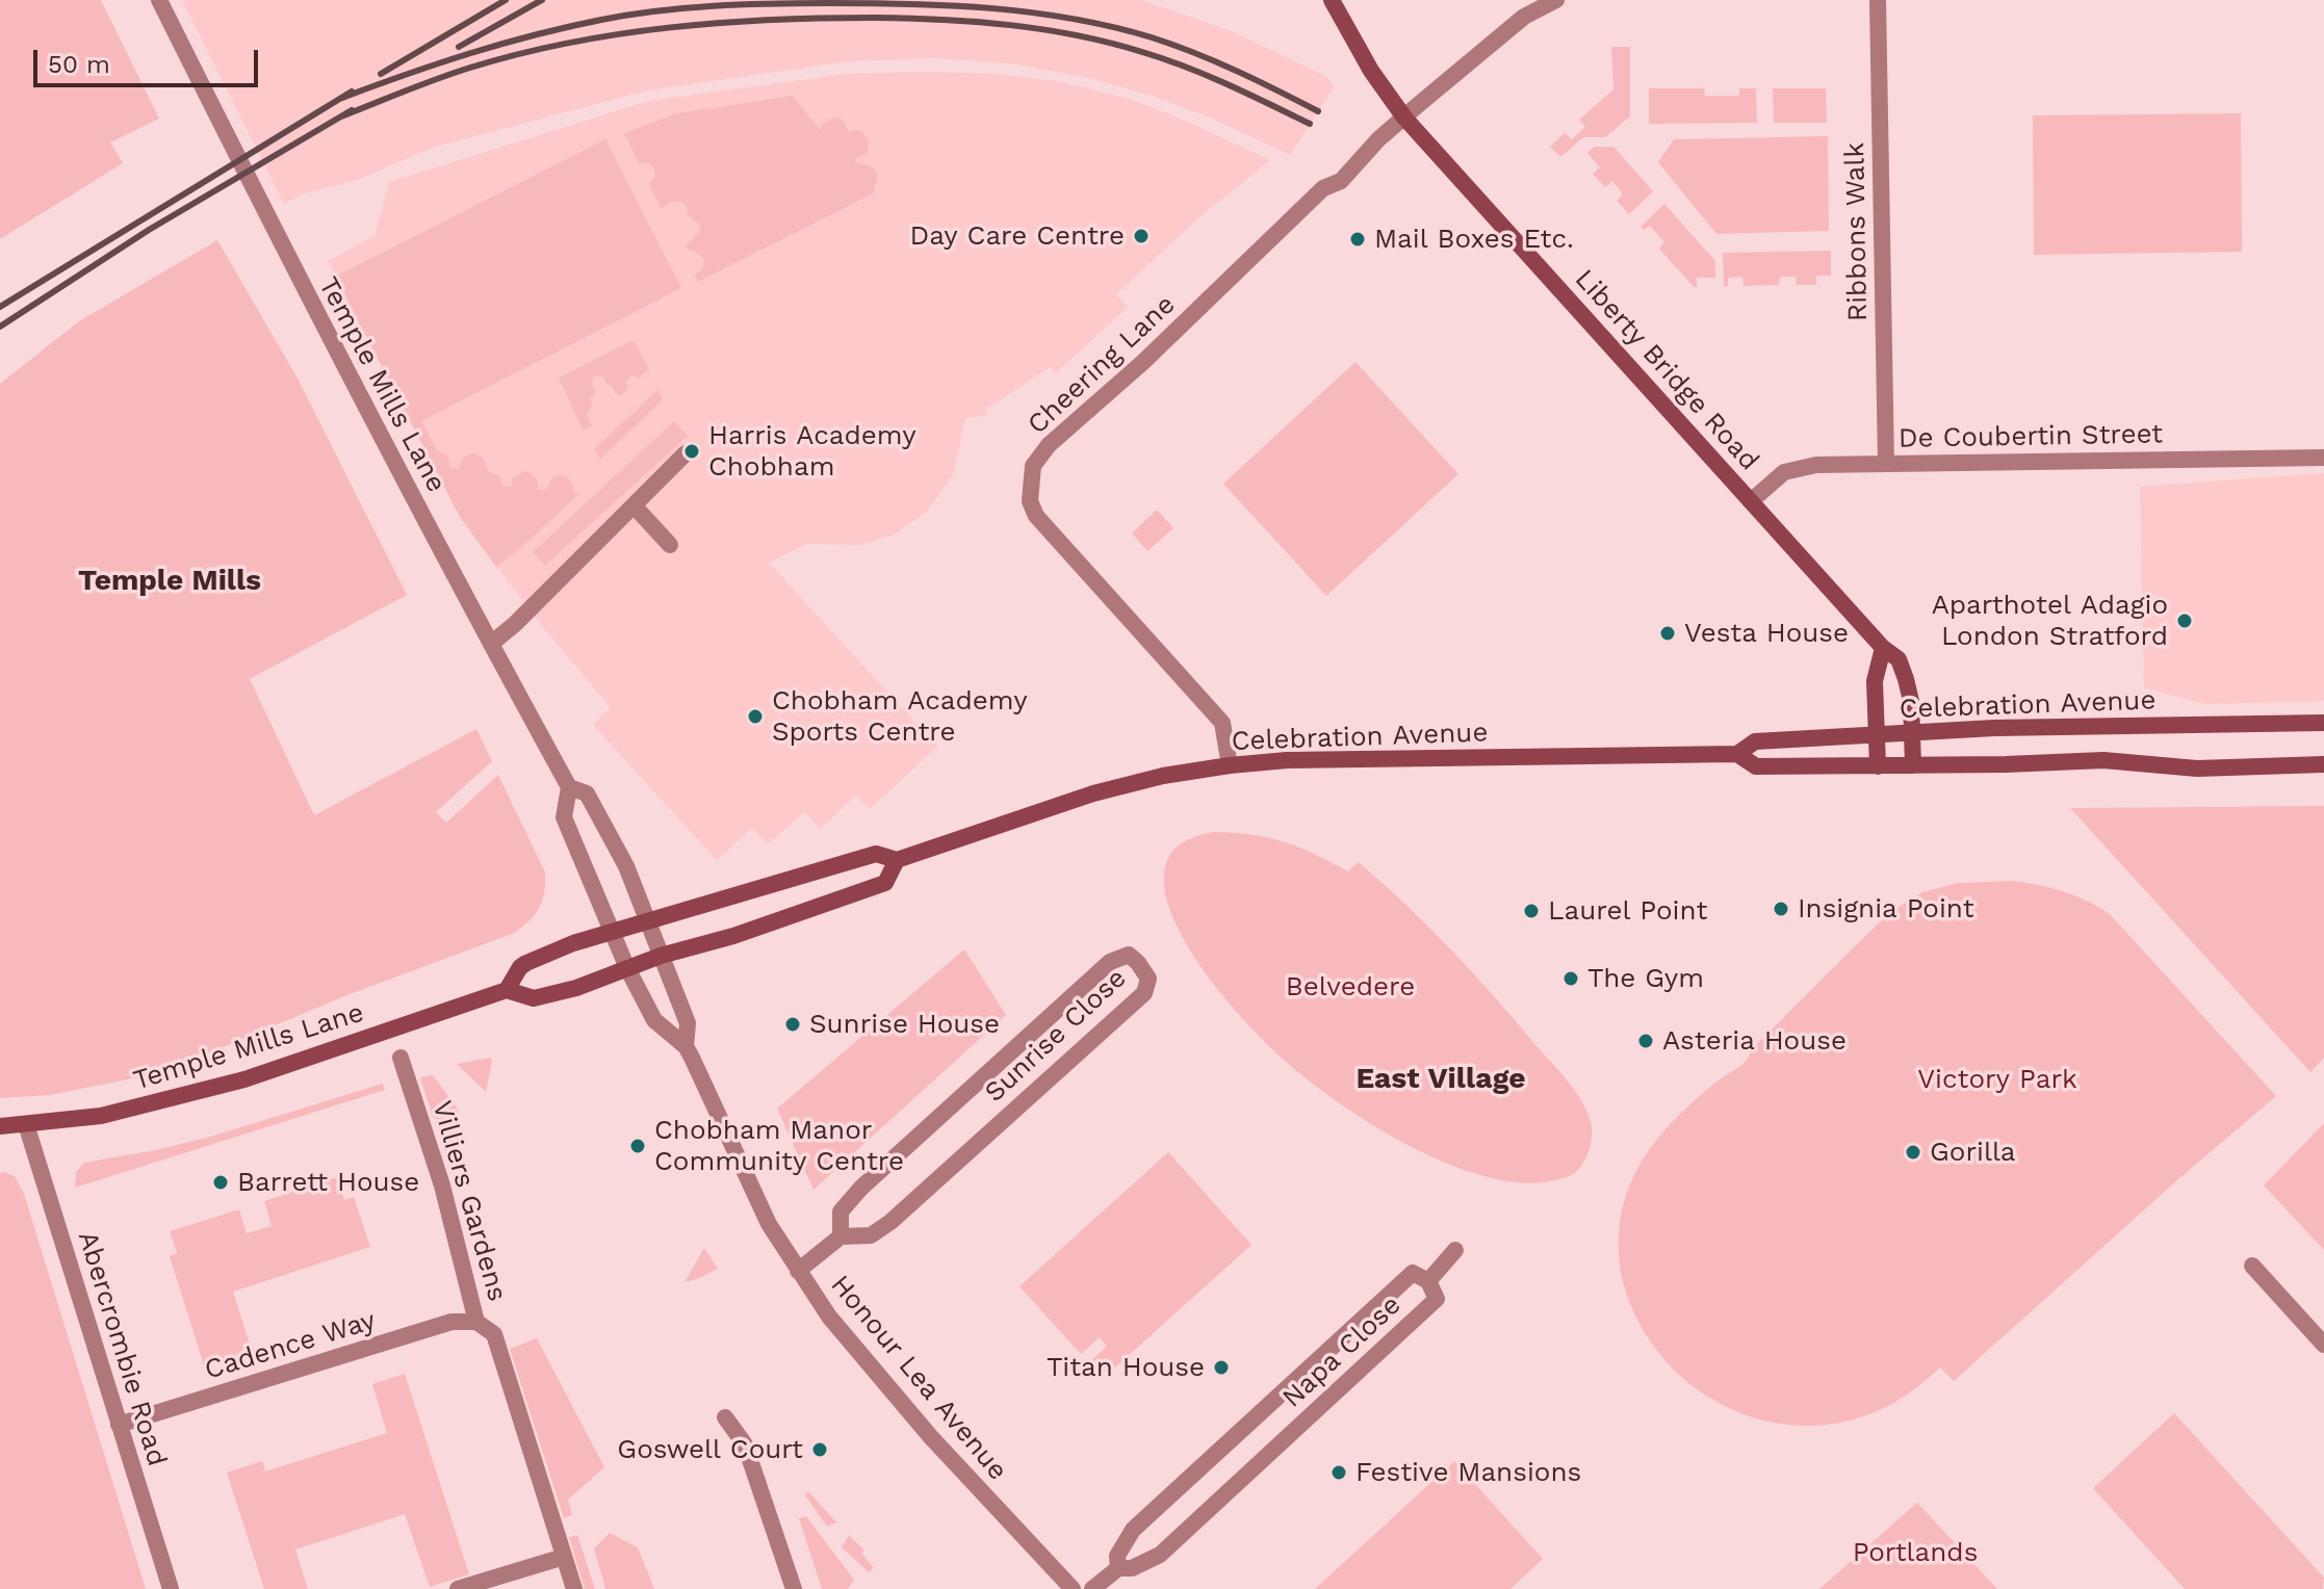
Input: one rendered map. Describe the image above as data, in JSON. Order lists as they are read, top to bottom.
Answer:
{
  "streets": {
    "street": [
      "Ribbons Walk",
      "Cheering Lane",
      "Liberty Bridge Road",
      "Temple Mills Lane",
      "De Coubertin Street",
      "Celebration Avenue",
      "Sunrise Close",
      "Villiers Gardens",
      "Cadence Way",
      "Abercrombie Road",
      "Napa Close",
      "Honour Lea Avenue"
    ]
  },
  "crossings": [
    ["Ribbons Walk", "De Coubertin Street"],
    ["Cheering Lane", "Liberty Bridge Road"],
    ["Cheering Lane", "Celebration Avenue"],
    ["Liberty Bridge Road", "De Coubertin Street"],
    ["Liberty Bridge Road", "Celebration Avenue"],
    ["Temple Mills Lane", "Celebration Avenue"],
    ["Temple Mills Lane", "Abercrombie Road"],
    ["Temple Mills Lane", "Honour Lea Avenue"],
    ["Celebration Avenue", "Honour Lea Avenue"],
    ["Sunrise Close", "Honour Lea Avenue"],
    ["Villiers Gardens", "Cadence Way"],
    ["Cadence Way", "Abercrombie Road"]
  ],
  "districts": ["Temple Mills", "East Village"],
  "parks": ["Belvedere", "Victory Park", "Portlands"],
  "places": [
    "Day Care Centre",
    "Mail Boxes Etc.",
    "Harris Academy Chobham",
    "Aparthotel Adagio London Stratford",
    "Vesta House",
    "Chobham Academy Sports Centre",
    "Insignia Point",
    "Laurel Point",
    "The Gym",
    "Sunrise House",
    "Asteria House",
    "Chobham Manor Community Centre",
    "Gorilla",
    "Barrett House",
    "Titan House",
    "Goswell Court",
    "Festive Mansions"
  ],
  "scale_bar": "50 m"
}
